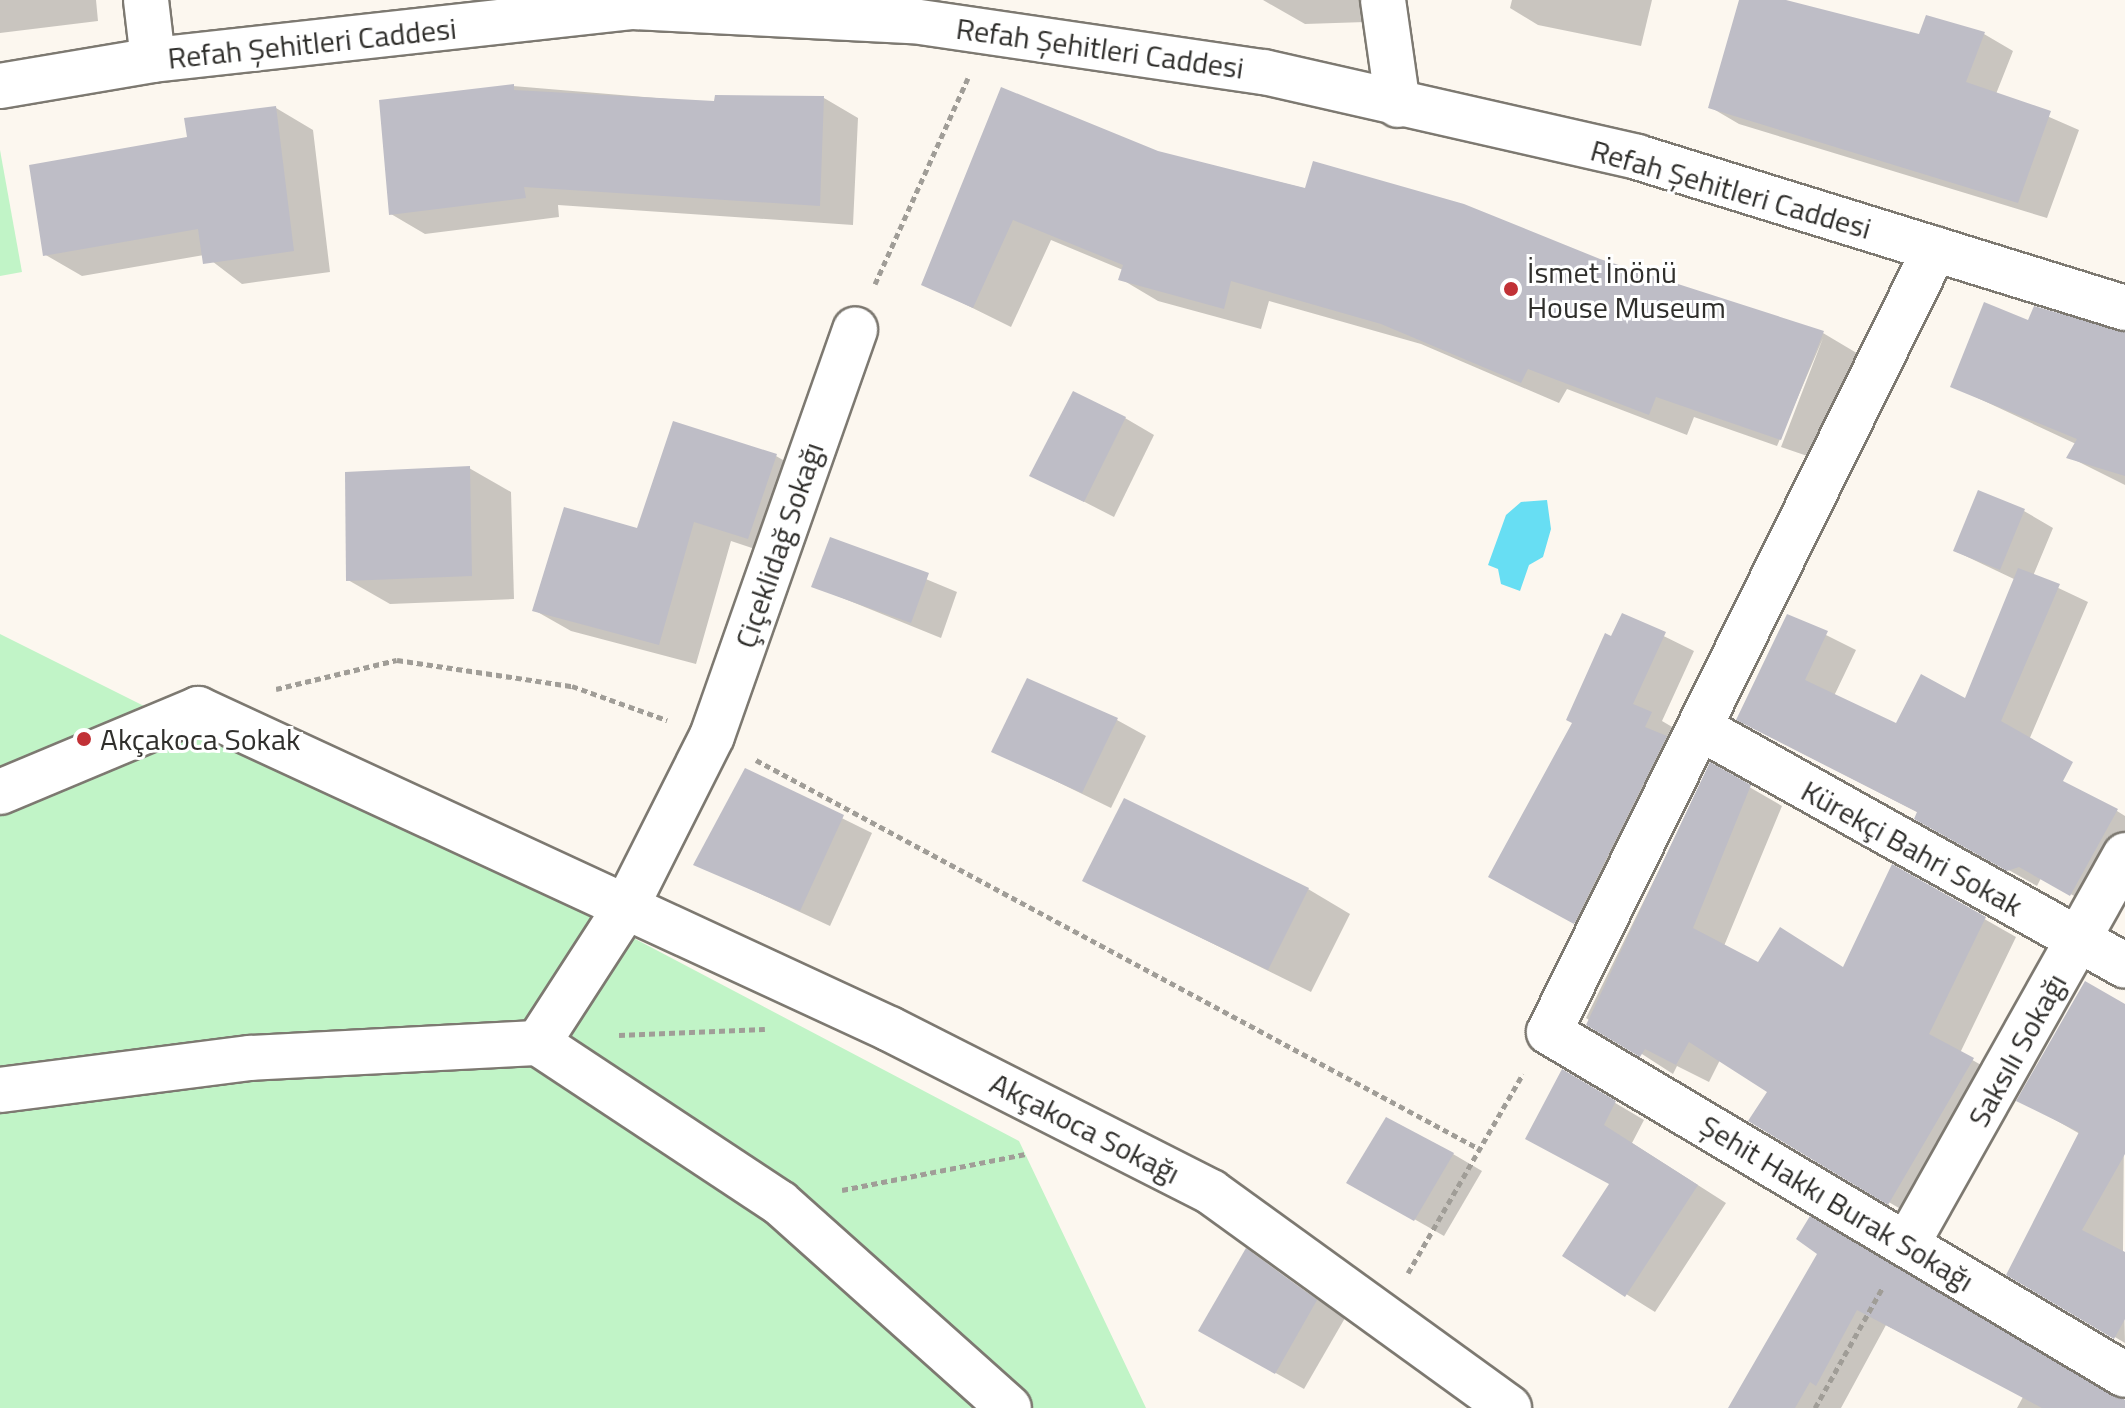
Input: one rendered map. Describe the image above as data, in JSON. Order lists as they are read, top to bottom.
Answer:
{
  "streets": {
    "street": [
      "Refah Şehitleri Caddesi",
      "Çiçeklidağ Sokağı",
      "Kürekçi Bahri Sokak",
      "Saksılı Sokağı",
      "Akçakoca Sokağı",
      "Şehit Hakkı Burak Sokağı"
    ]
  },
  "crossings": [
    ["Çiçeklidağ Sokağı", "Akçakoca Sokağı"],
    ["Kürekçi Bahri Sokak", "Saksılı Sokağı"],
    ["Saksılı Sokağı", "Şehit Hakkı Burak Sokağı"]
  ],
  "places": ["İsmet İnönü House Museum", "Akçakoca Sokak"]
}
